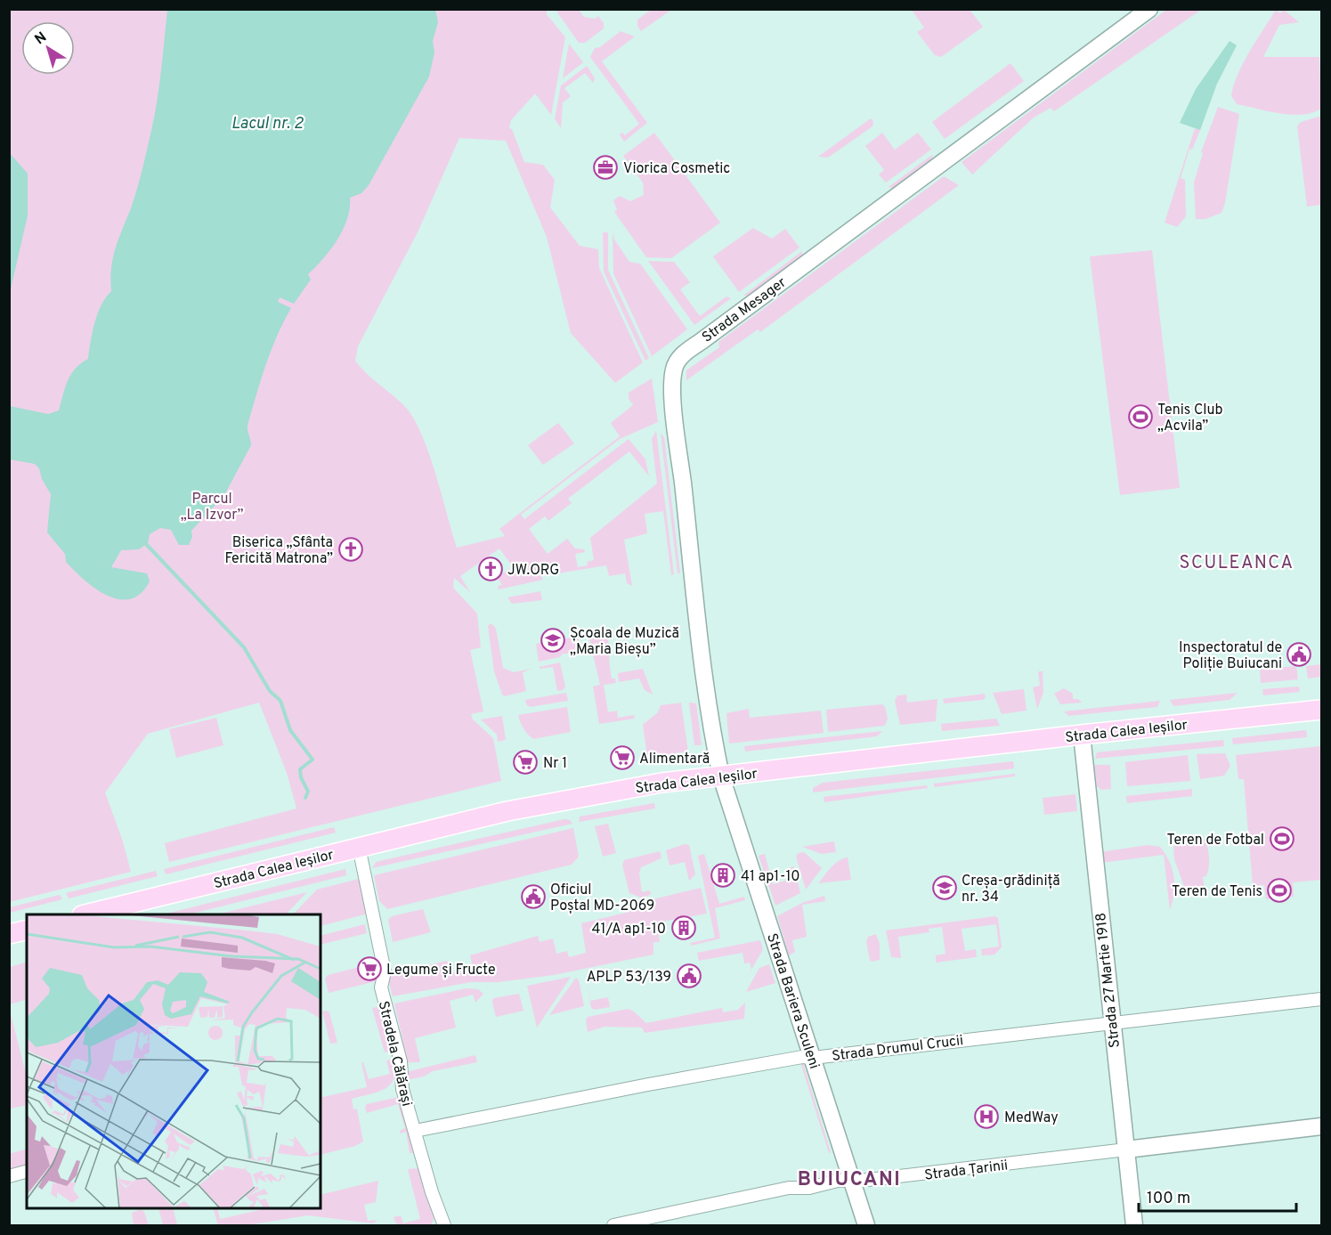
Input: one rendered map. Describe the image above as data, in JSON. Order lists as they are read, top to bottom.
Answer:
{
  "streets": {
    "main road": ["Strada Calea Ieșilor"],
    "street": [
      "Strada Mesager",
      "Strada 27 Martie 1918",
      "Strada Bariera Sculeni",
      "Strada Drumul Crucii",
      "Stradela Călărași",
      "Strada Țarinii"
    ]
  },
  "crossings": [
    ["Strada Mesager", "Strada Calea Ieșilor"],
    ["Strada Mesager", "Strada Bariera Sculeni"],
    ["Strada Calea Ieșilor", "Strada 27 Martie 1918"],
    ["Strada Calea Ieșilor", "Strada Bariera Sculeni"],
    ["Strada Calea Ieșilor", "Stradela Călărași"],
    ["Strada 27 Martie 1918", "Strada Drumul Crucii"],
    ["Strada 27 Martie 1918", "Strada Țarinii"],
    ["Strada Bariera Sculeni", "Strada Drumul Crucii"],
    ["Strada Bariera Sculeni", "Strada Țarinii"],
    ["Strada Drumul Crucii", "Stradela Călărași"]
  ],
  "districts": ["SCULEANCA", "BUIUCANI"],
  "water": ["Lacul nr. 2"],
  "parks": ["Parcul „La Izvor”"],
  "places": {
    "office": ["Viorica Cosmetic"],
    "sports": ["Tenis Club „Acvila”", "Teren de Fotbal", "Teren de Tenis"],
    "church": ["Biserica „Sfânta Fericită Matrona”", "JW.ORG"],
    "school or university": ["Școala de Muzică „Maria Bieșu”", "Creșa-grădiniță nr. 34"],
    "public building": ["Inspectoratul de Poliție Buiucani", "Oficiul Poștal MD-2069", "APLP 53/139"],
    "supermarket": ["Alimentară", "Nr 1", "Legume și Fructe"],
    "building": ["41 ap1-10", "41/A ap1-10"],
    "hospital": ["MedWay"]
  },
  "scale_bar": "100 m",
  "north": "top left"
}
